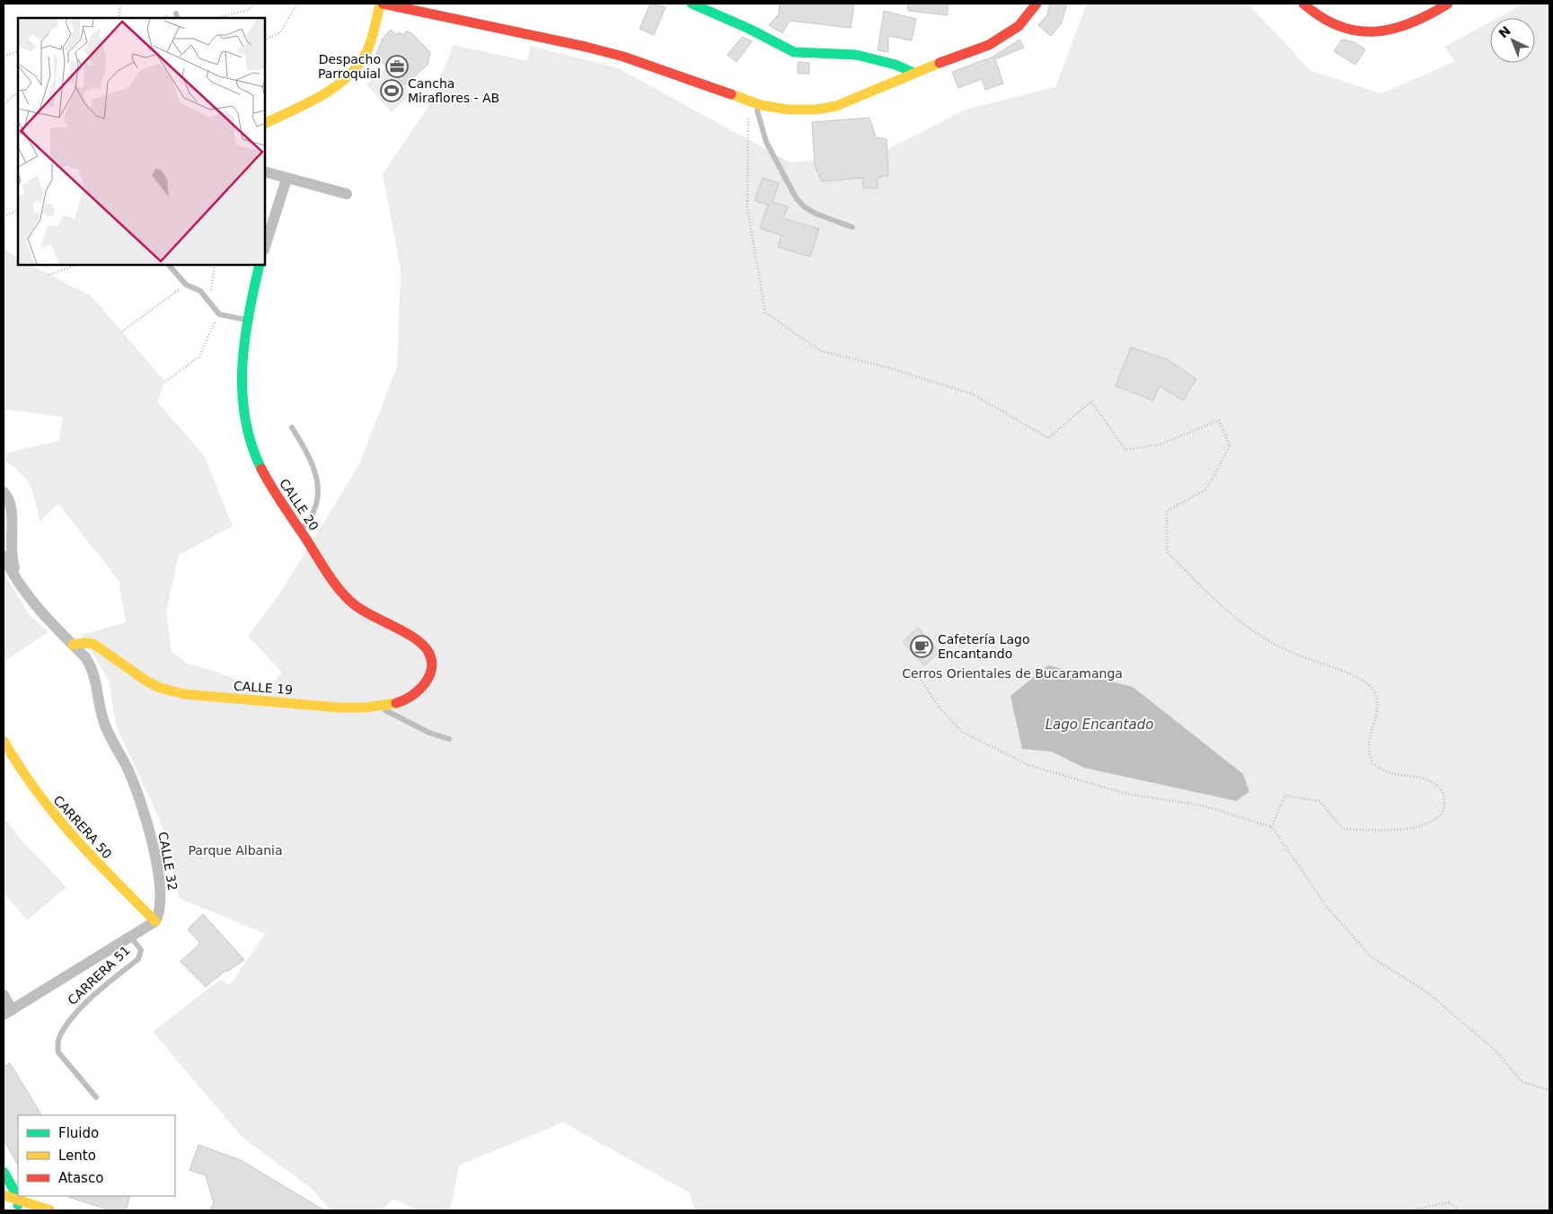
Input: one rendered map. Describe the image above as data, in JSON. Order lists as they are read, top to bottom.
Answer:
{
  "streets": {
    "main road": ["CALLE 20", "CALLE 19", "CARRERA 50"],
    "street": ["CALLE 32"],
    "lane": ["CARRERA 51"]
  },
  "crossings": [
    ["CALLE 20", "CALLE 19"],
    ["CALLE 19", "CALLE 32"],
    ["CARRERA 50", "CALLE 32"]
  ],
  "water": ["Lago Encantado"],
  "parks": ["Cerros Orientales de Bucaramanga", "Parque Albania"],
  "places": {
    "office": ["Despacho Parroquial"],
    "sports": ["Cancha Miraflores - AB"],
    "cafe": ["Cafetería Lago Encantando"]
  },
  "legend": ["Fluido", "Lento", "Atasco"],
  "north": "top left"
}
